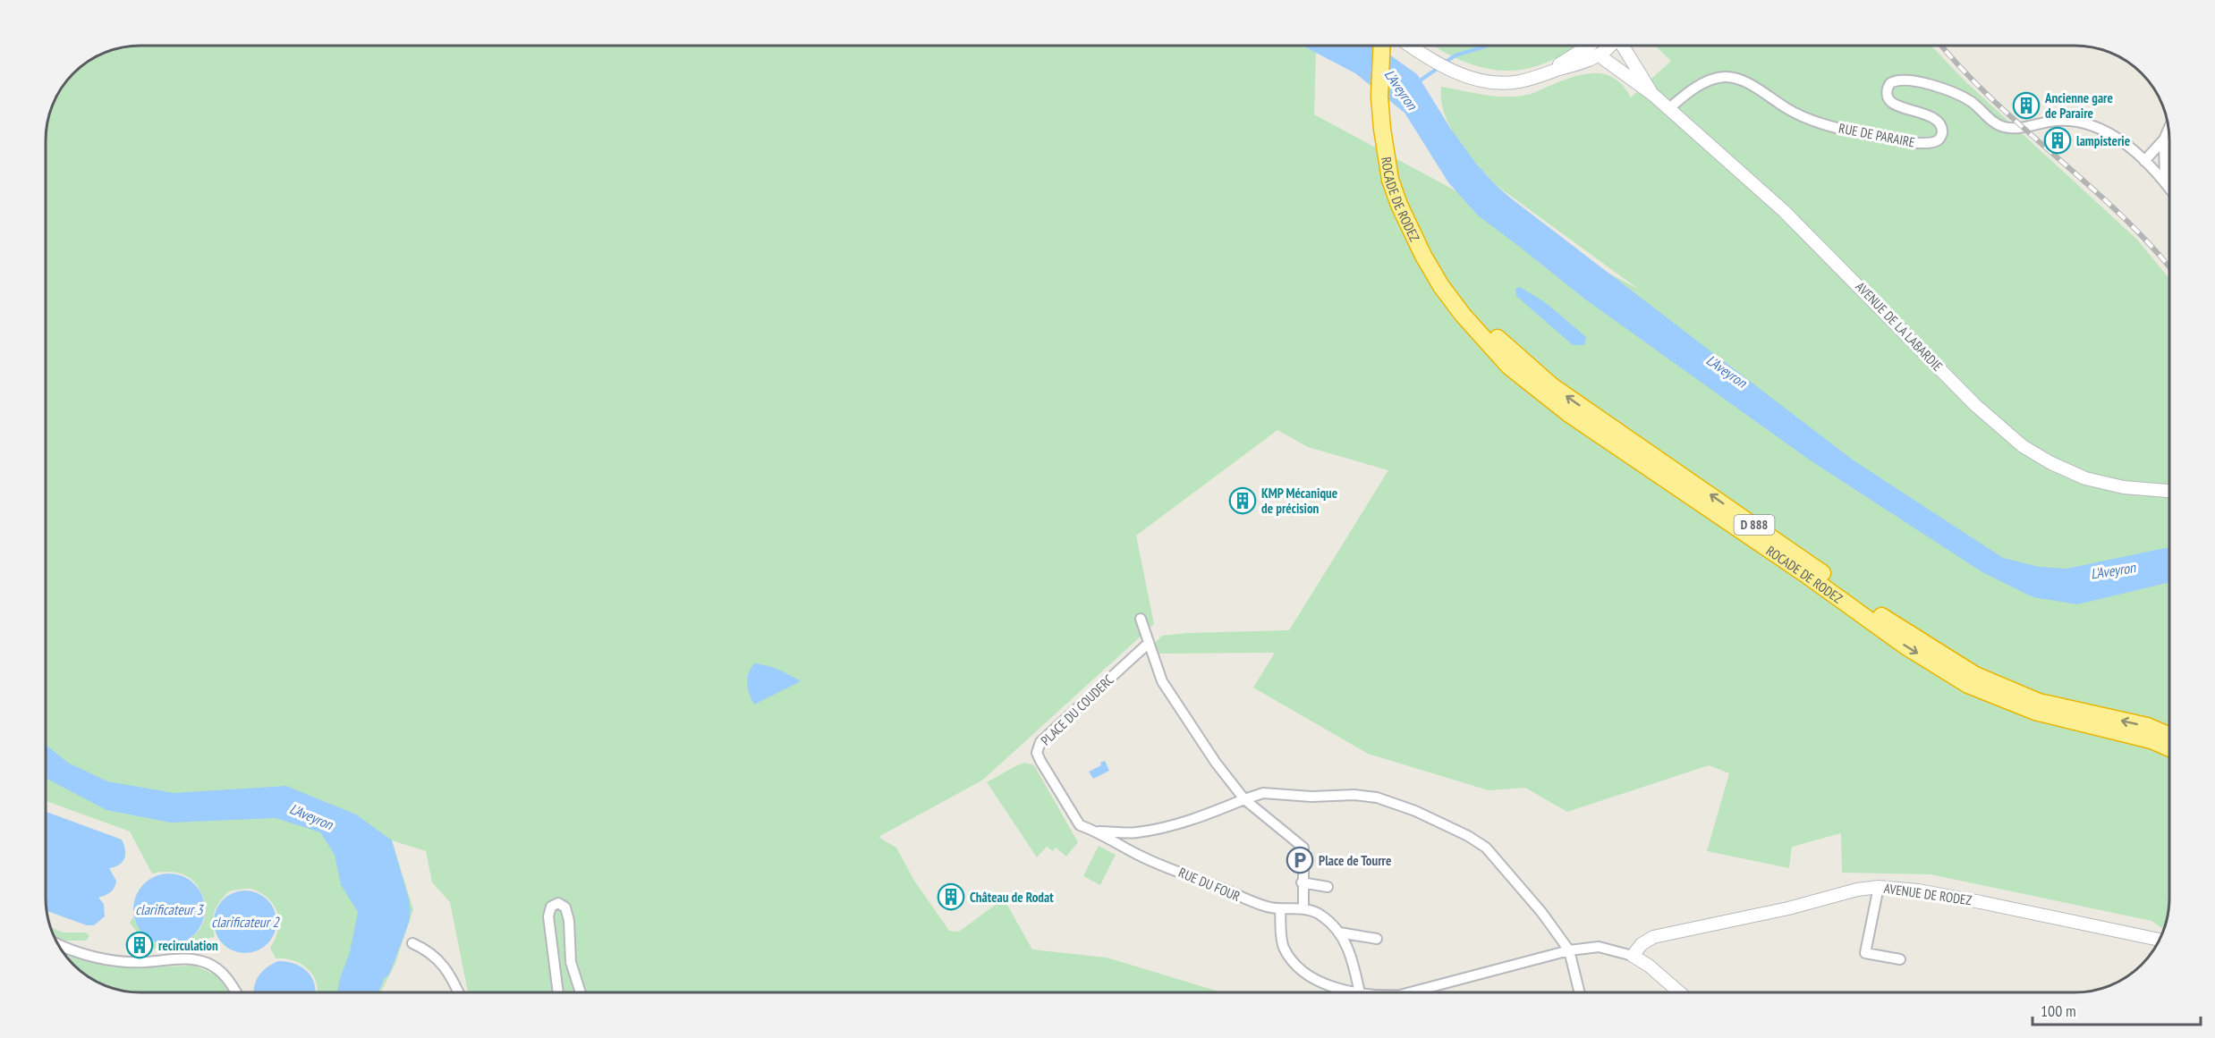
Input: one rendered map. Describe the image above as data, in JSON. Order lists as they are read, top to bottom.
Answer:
{
  "streets": {
    "highway": ["ROCADE DE RODEZ", "D 888"],
    "street": [
      "RUE DE PARAIRE",
      "AVENUE DE LA LABARDIE",
      "PLACE DU COUDERC",
      "RUE DU FOUR",
      "AVENUE DE RODEZ"
    ]
  },
  "crossings": [
    ["RUE DE PARAIRE", "AVENUE DE LA LABARDIE"],
    ["PLACE DU COUDERC", "RUE DU FOUR"]
  ],
  "water": ["L'Aveyron", "clarificateur 3", "clarificateur 2"],
  "places": {
    "building": [
      "Ancienne gare de Paraire",
      "lampisterie",
      "KMP Mécanique de précision",
      "Château de Rodat",
      "recirculation"
    ],
    "parking": ["Place de Tourre"]
  },
  "scale_bar": "100 m"
}
